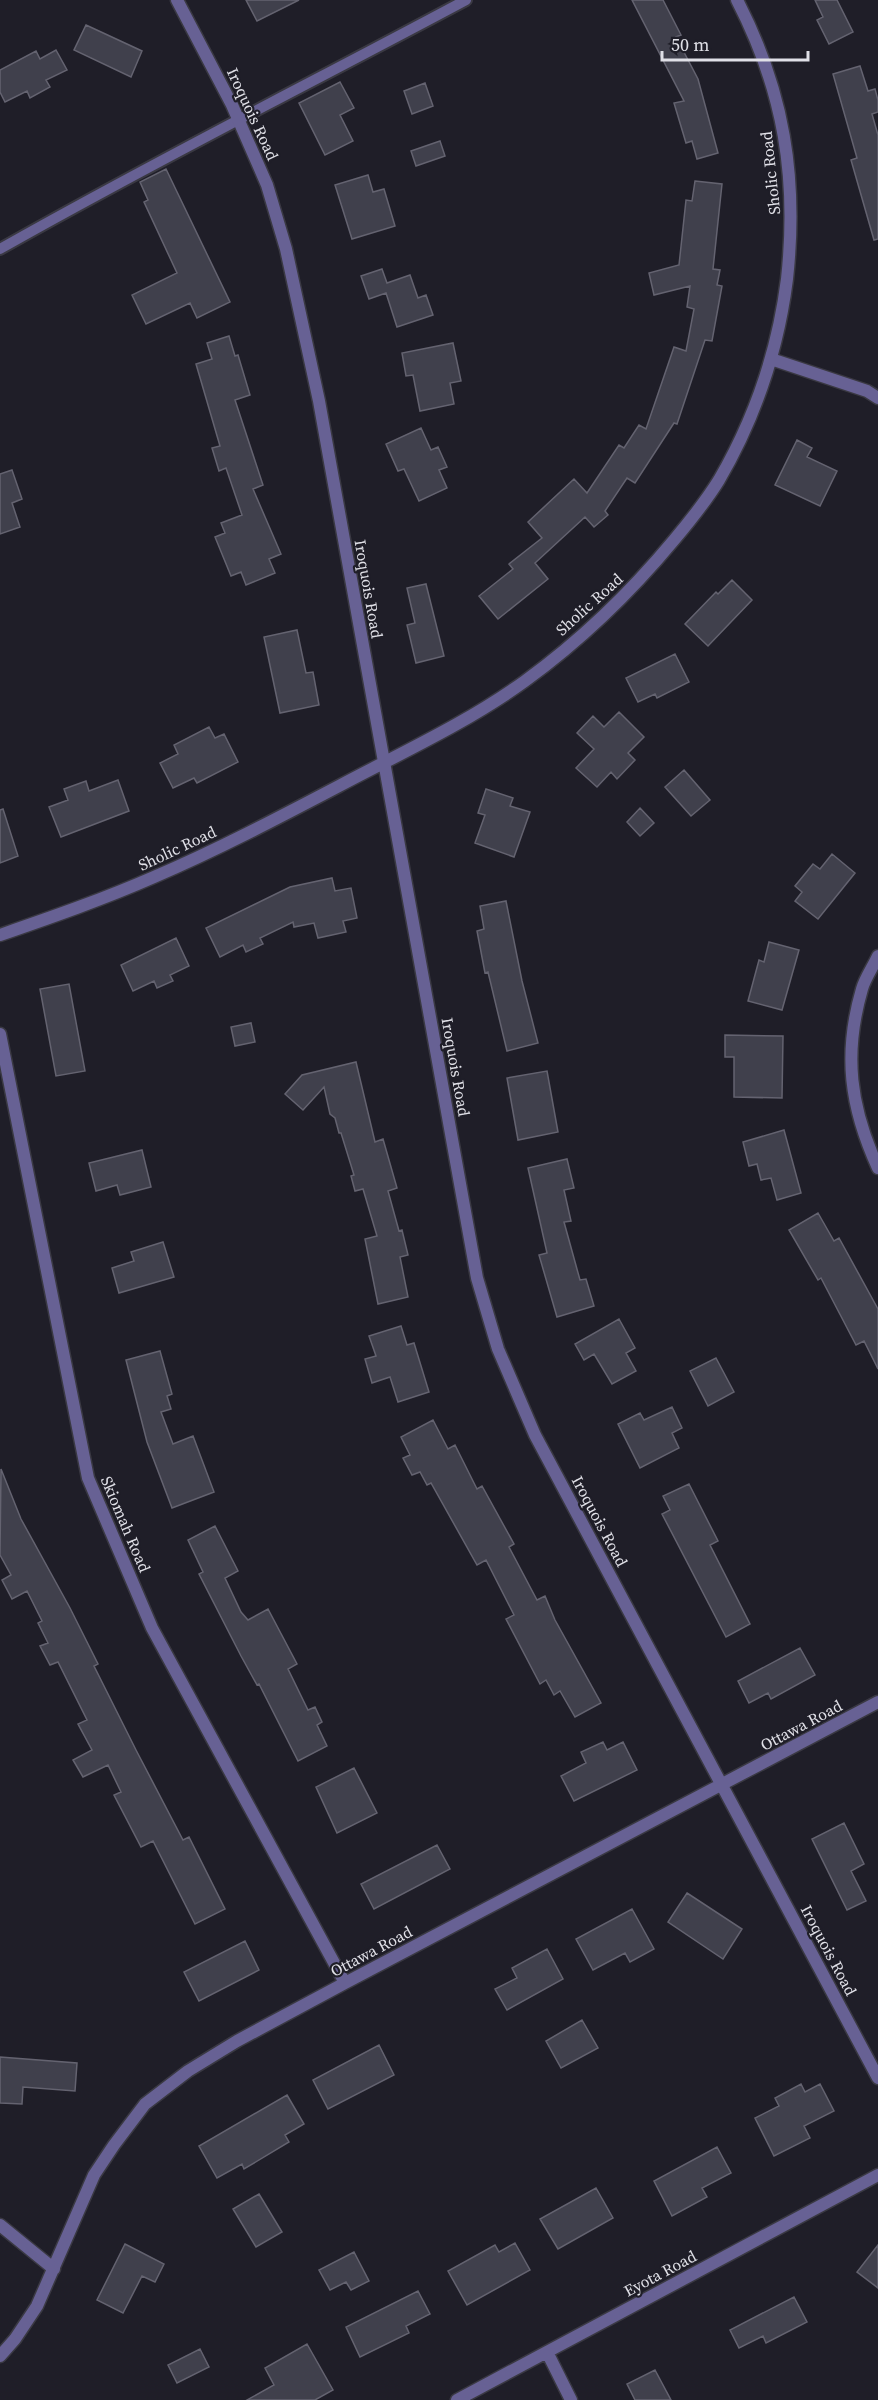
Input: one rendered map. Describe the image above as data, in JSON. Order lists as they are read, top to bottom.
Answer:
{
  "streets": {
    "street": [
      "Iroquois Road",
      "Sholic Road",
      "Skiomah Road",
      "Ottawa Road",
      "Eyota Road"
    ]
  },
  "crossings": [
    ["Iroquois Road", "Sholic Road"],
    ["Iroquois Road", "Ottawa Road"],
    ["Skiomah Road", "Ottawa Road"]
  ],
  "scale_bar": "50 m"
}
